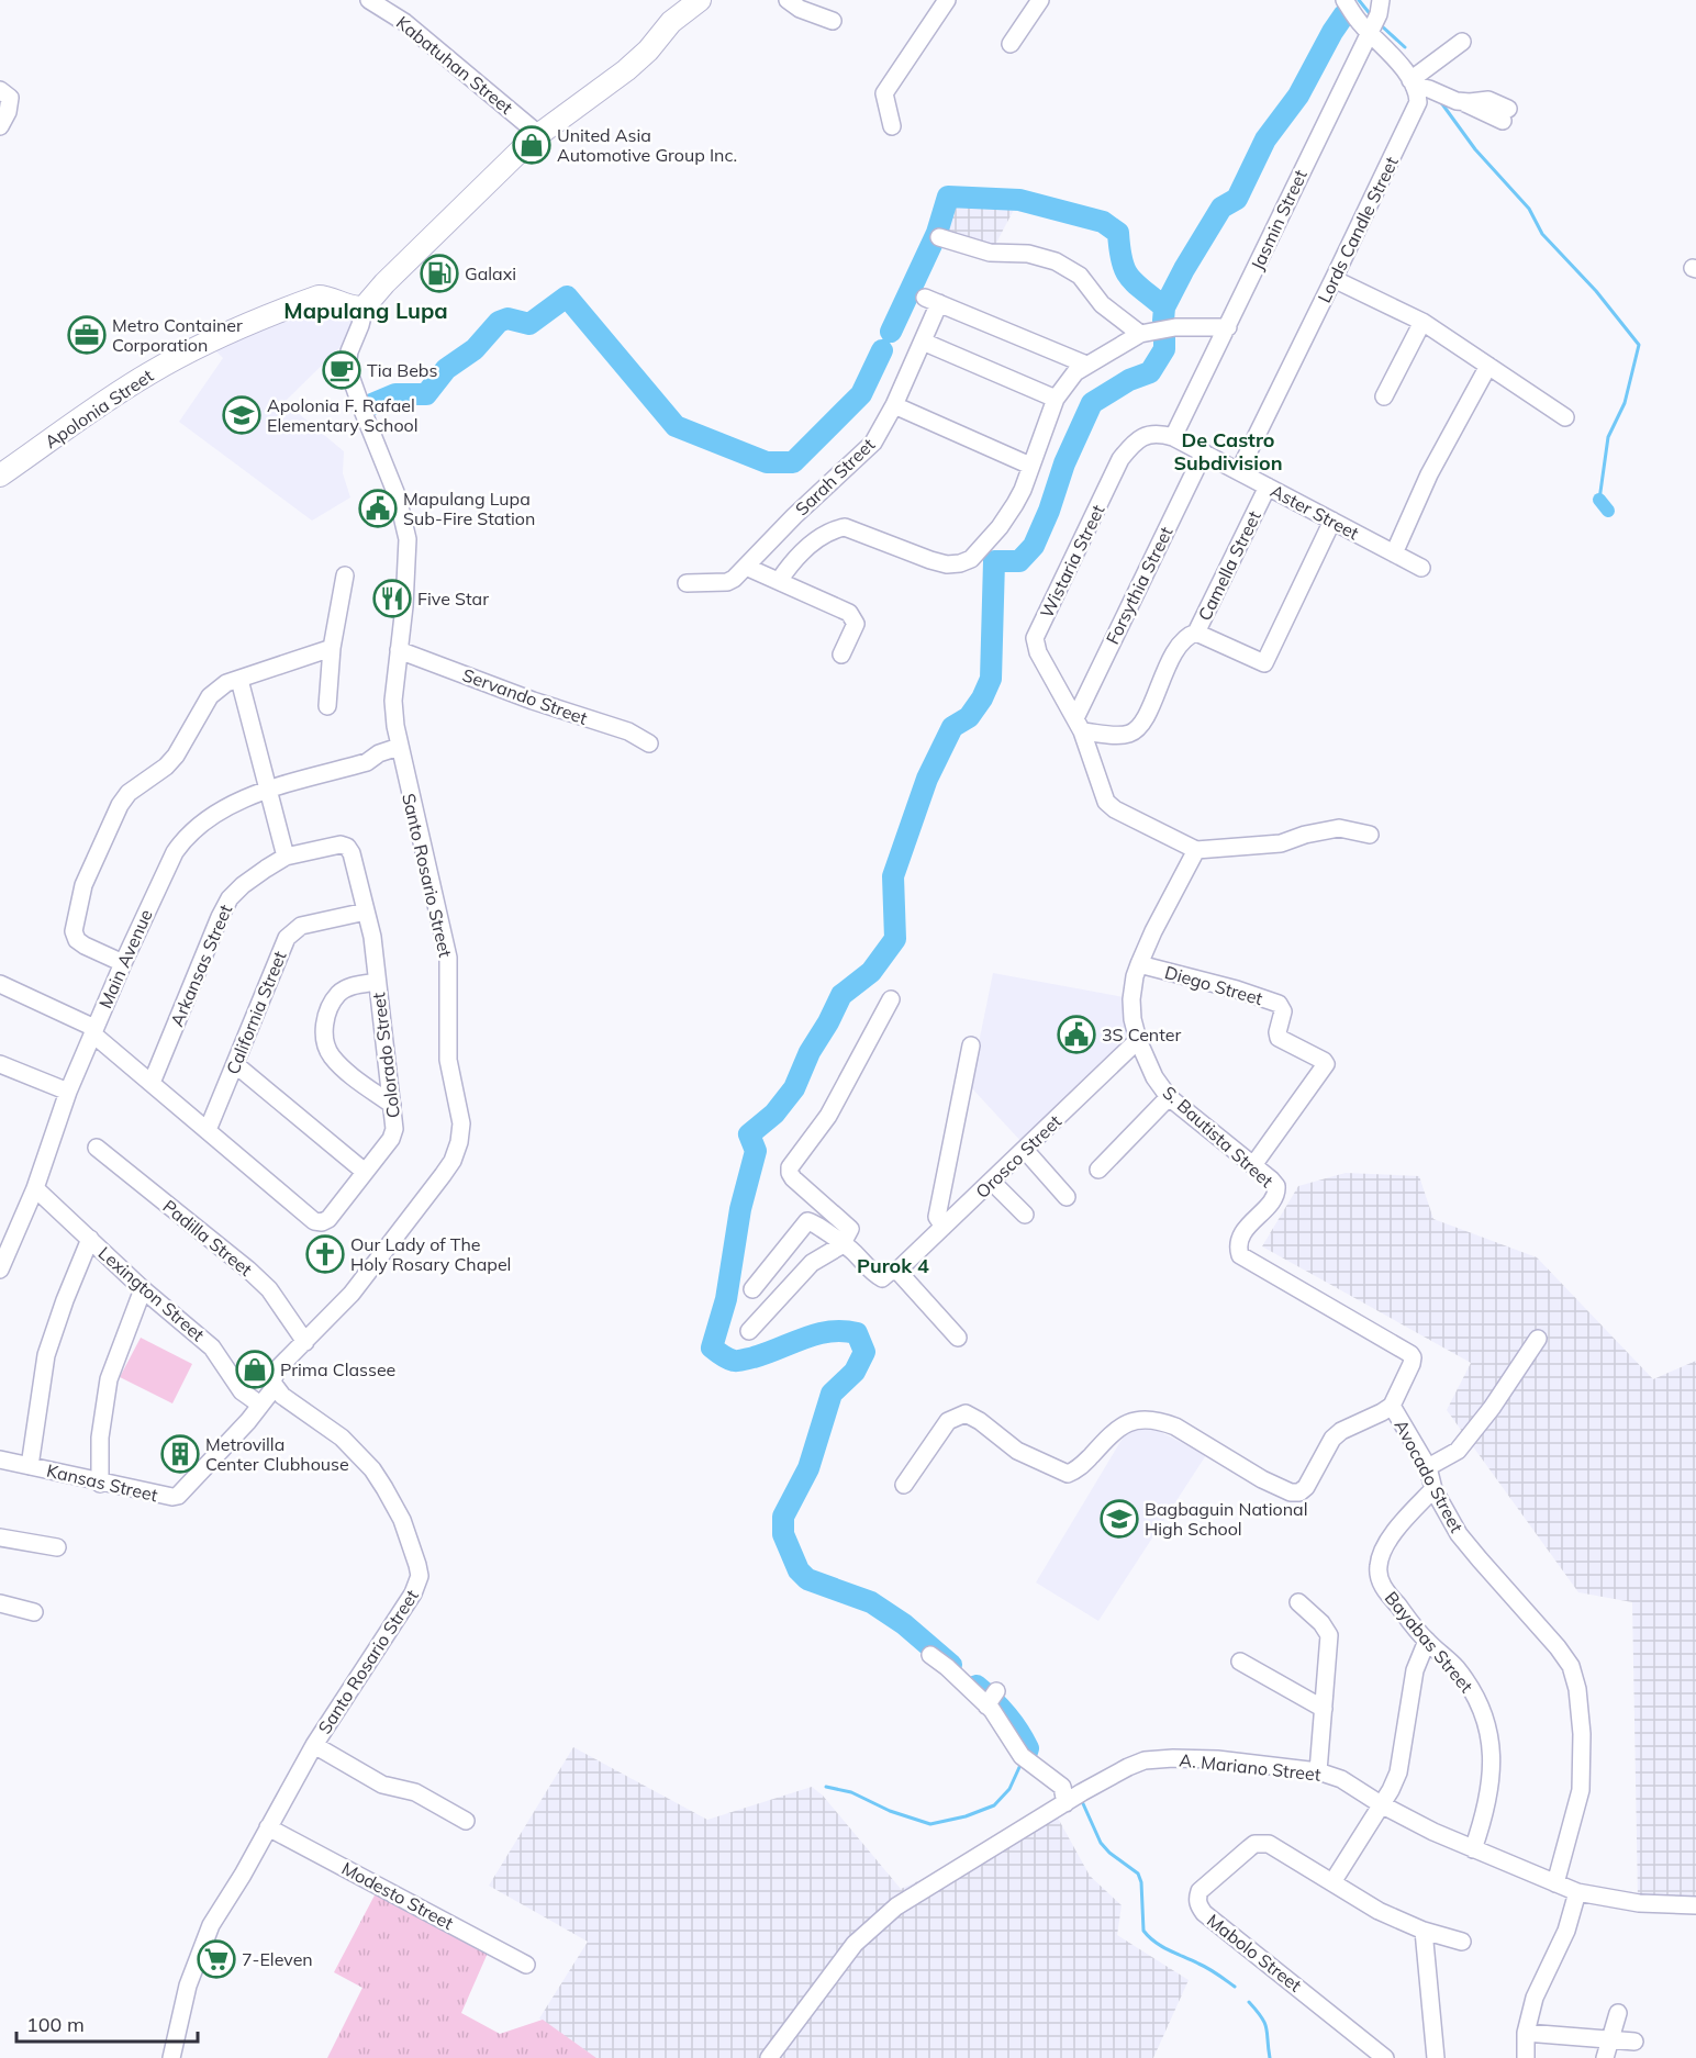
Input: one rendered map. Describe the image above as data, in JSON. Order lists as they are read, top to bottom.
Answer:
{
  "streets": {
    "main road": ["Apolonia Street"],
    "street": [
      "Kabatuhan Street",
      "Jasmin Street",
      "Lords Candle Street",
      "Sarah Street",
      "Aster Street",
      "Wistaria Street",
      "Camella Street",
      "Forsythia Street",
      "Servando Street",
      "Santo Rosario Street",
      "Main Avenue",
      "Arkansas Street",
      "Diego Street",
      "California Street",
      "Colorado Street",
      "S. Bautista Street",
      "Orosco Street",
      "Padilla Street",
      "Lexington Street",
      "Avocado Street",
      "Kansas Street",
      "Bayabas Street",
      "A. Mariano Street",
      "Modesto Street",
      "Mabolo Street"
    ]
  },
  "crossings": [
    ["Jasmin Street", "Aster Street"],
    ["Jasmin Street", "Wistaria Street"],
    ["Lords Candle Street", "Aster Street"],
    ["Apolonia Street", "Santo Rosario Street"],
    ["Aster Street", "Wistaria Street"],
    ["Aster Street", "Camella Street"],
    ["Aster Street", "Forsythia Street"],
    ["Wistaria Street", "Camella Street"],
    ["Wistaria Street", "Forsythia Street"],
    ["Camella Street", "Forsythia Street"],
    ["Servando Street", "Santo Rosario Street"],
    ["Santo Rosario Street", "Main Avenue"],
    ["Santo Rosario Street", "Padilla Street"],
    ["Santo Rosario Street", "Kansas Street"],
    ["Santo Rosario Street", "Modesto Street"],
    ["Main Avenue", "Colorado Street"],
    ["Main Avenue", "Lexington Street"],
    ["Arkansas Street", "Colorado Street"],
    ["Diego Street", "S. Bautista Street"],
    ["California Street", "Colorado Street"],
    ["S. Bautista Street", "Orosco Street"],
    ["S. Bautista Street", "Avocado Street"],
    ["Lexington Street", "Kansas Street"],
    ["Avocado Street", "Bayabas Street"],
    ["Avocado Street", "A. Mariano Street"],
    ["Bayabas Street", "A. Mariano Street"]
  ],
  "districts": ["Mapulang Lupa", "De Castro Subdivision", "Purok 4"],
  "places": {
    "shop": ["United Asia Automotive Group Inc.", "Prima Classee"],
    "fuel station": ["Galaxi"],
    "office": ["Metro Container Corporation"],
    "cafe": ["Tia Bebs"],
    "school or university": ["Apolonia F. Rafael Elementary School", "Bagbaguin National High School"],
    "public building": ["Mapulang Lupa Sub-Fire Station", "3S Center"],
    "restaurant": ["Five Star"],
    "church": ["Our Lady of The Holy Rosary Chapel"],
    "building": ["Metrovilla Center Clubhouse"],
    "supermarket": ["7-Eleven"]
  },
  "scale_bar": "100 m"
}
